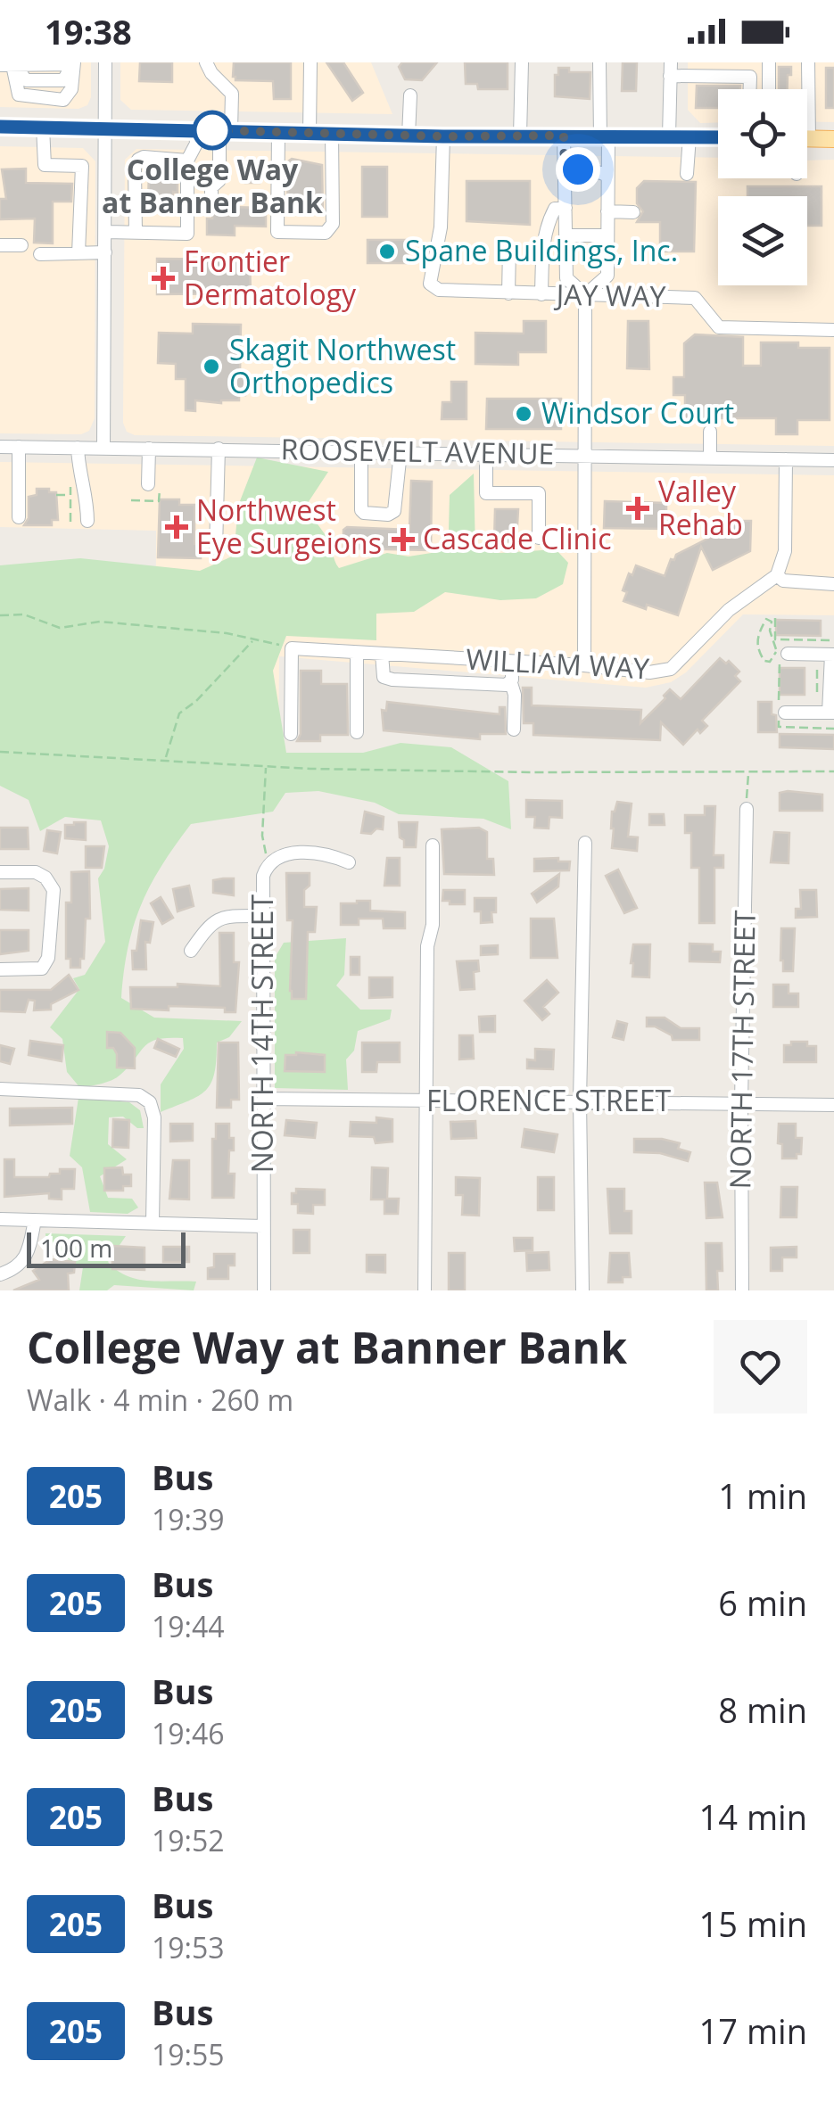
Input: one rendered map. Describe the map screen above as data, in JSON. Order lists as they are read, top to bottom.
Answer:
{
  "streets": {
    "street": [
      "JAY WAY",
      "ROOSEVELT AVENUE",
      "WILLIAM WAY",
      "NORTH 14TH STREET",
      "NORTH 17TH STREET",
      "FLORENCE STREET"
    ]
  },
  "crossings": [
    ["NORTH 14TH STREET", "FLORENCE STREET"],
    ["NORTH 17TH STREET", "FLORENCE STREET"]
  ],
  "places": {
    "other": [
      "College Way at Banner Bank",
      "Spane Buildings, Inc.",
      "Skagit Northwest Orthopedics",
      "Windsor Court"
    ],
    "health": [
      "Frontier Dermatology",
      "Valley Rehab",
      "Northwest Eye Surgeions",
      "Cascade Clinic"
    ]
  },
  "lines": ["bus line 205"],
  "scale_bar": "100 m",
  "page": {
    "status": "19:38",
    "scale": "100 m",
    "heading": ["College Way at Banner Bank", "Walk · 4 min · 260 m"],
    "list": [
      {
        "mark": "205",
        "name": "Bus",
        "note": "19:39",
        "value": "1 min"
      },
      {
        "mark": "205",
        "name": "Bus",
        "note": "19:44",
        "value": "6 min"
      },
      {
        "mark": "205",
        "name": "Bus",
        "note": "19:46",
        "value": "8 min"
      },
      {
        "mark": "205",
        "name": "Bus",
        "note": "19:52",
        "value": "14 min"
      },
      {
        "mark": "205",
        "name": "Bus",
        "note": "19:53",
        "value": "15 min"
      },
      {
        "mark": "205",
        "name": "Bus",
        "note": "19:55",
        "value": "17 min"
      }
    ]
  }
}
